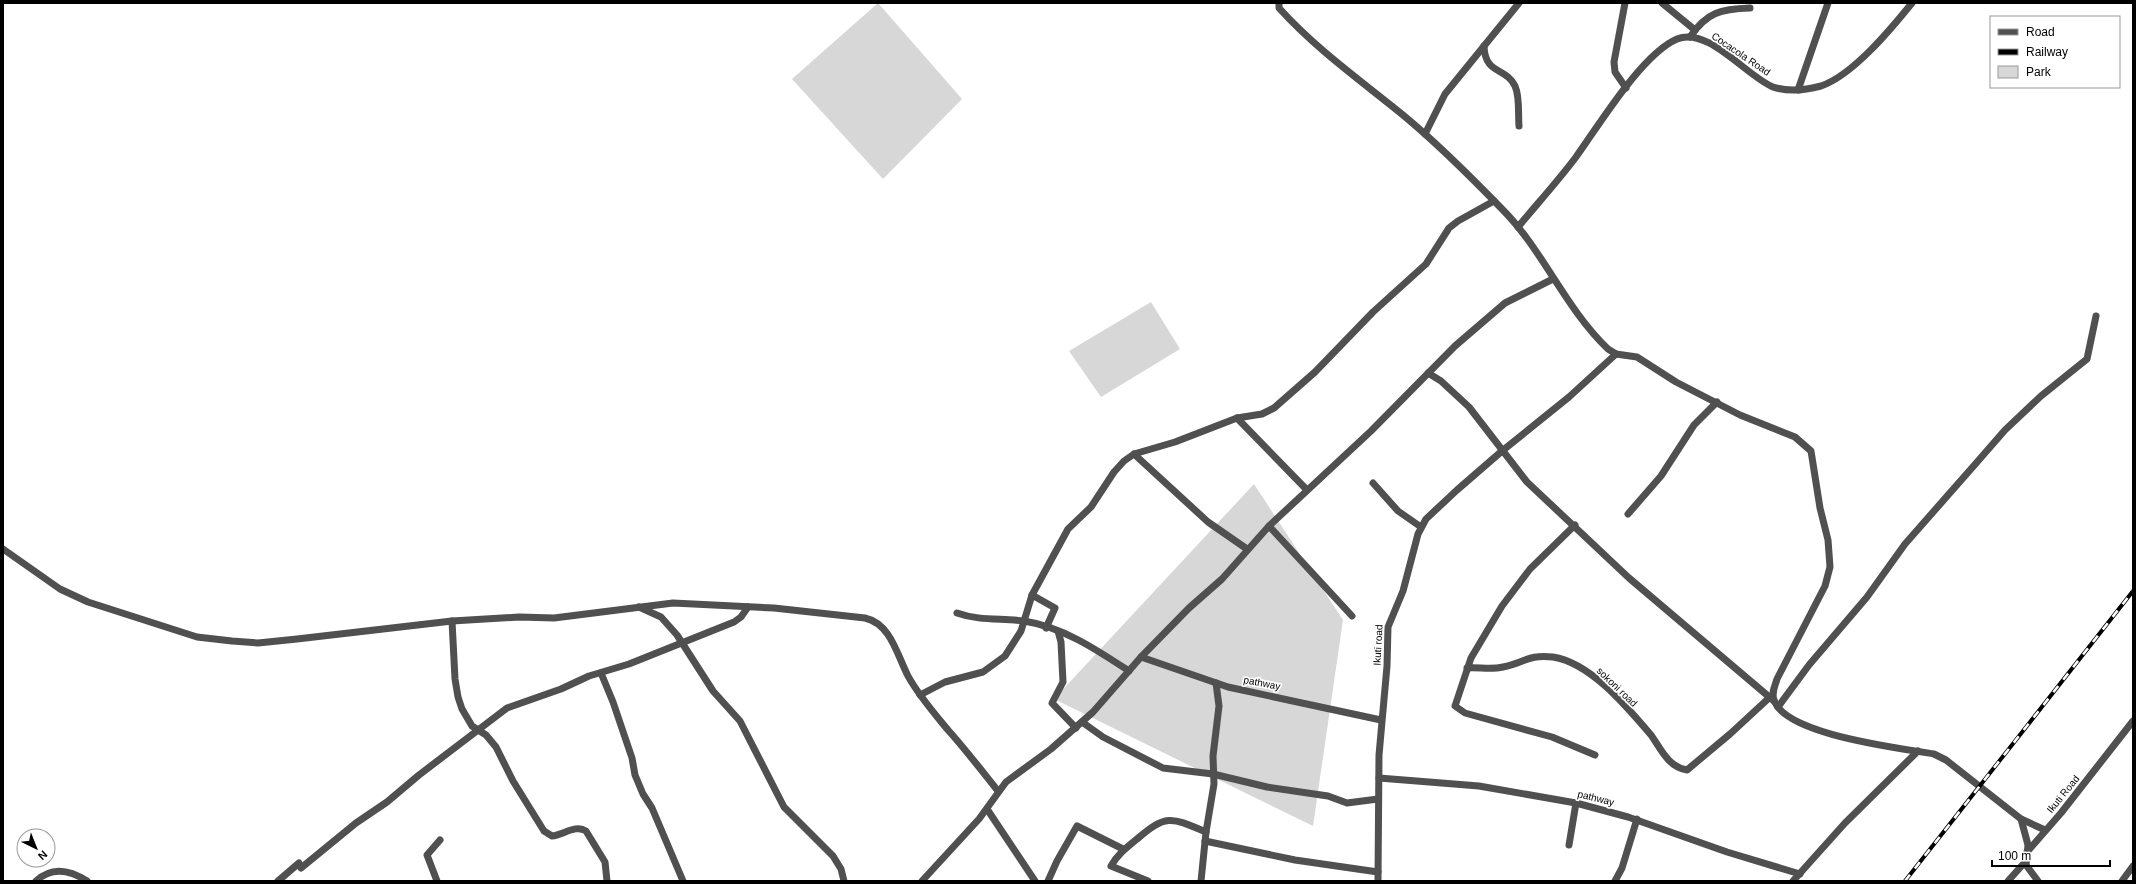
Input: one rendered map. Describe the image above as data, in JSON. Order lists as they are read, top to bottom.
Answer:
{
  "streets": {
    "street": [
      "Cocacola Road",
      "Ikuti road",
      "pathway",
      "sokoni road",
      "Ikuti Road"
    ]
  },
  "crossings": [
    ["Ikuti road", "pathway"]
  ],
  "legend": ["Road", "Railway", "Park"],
  "scale_bar": "100 m",
  "north": "bottom right"
}
